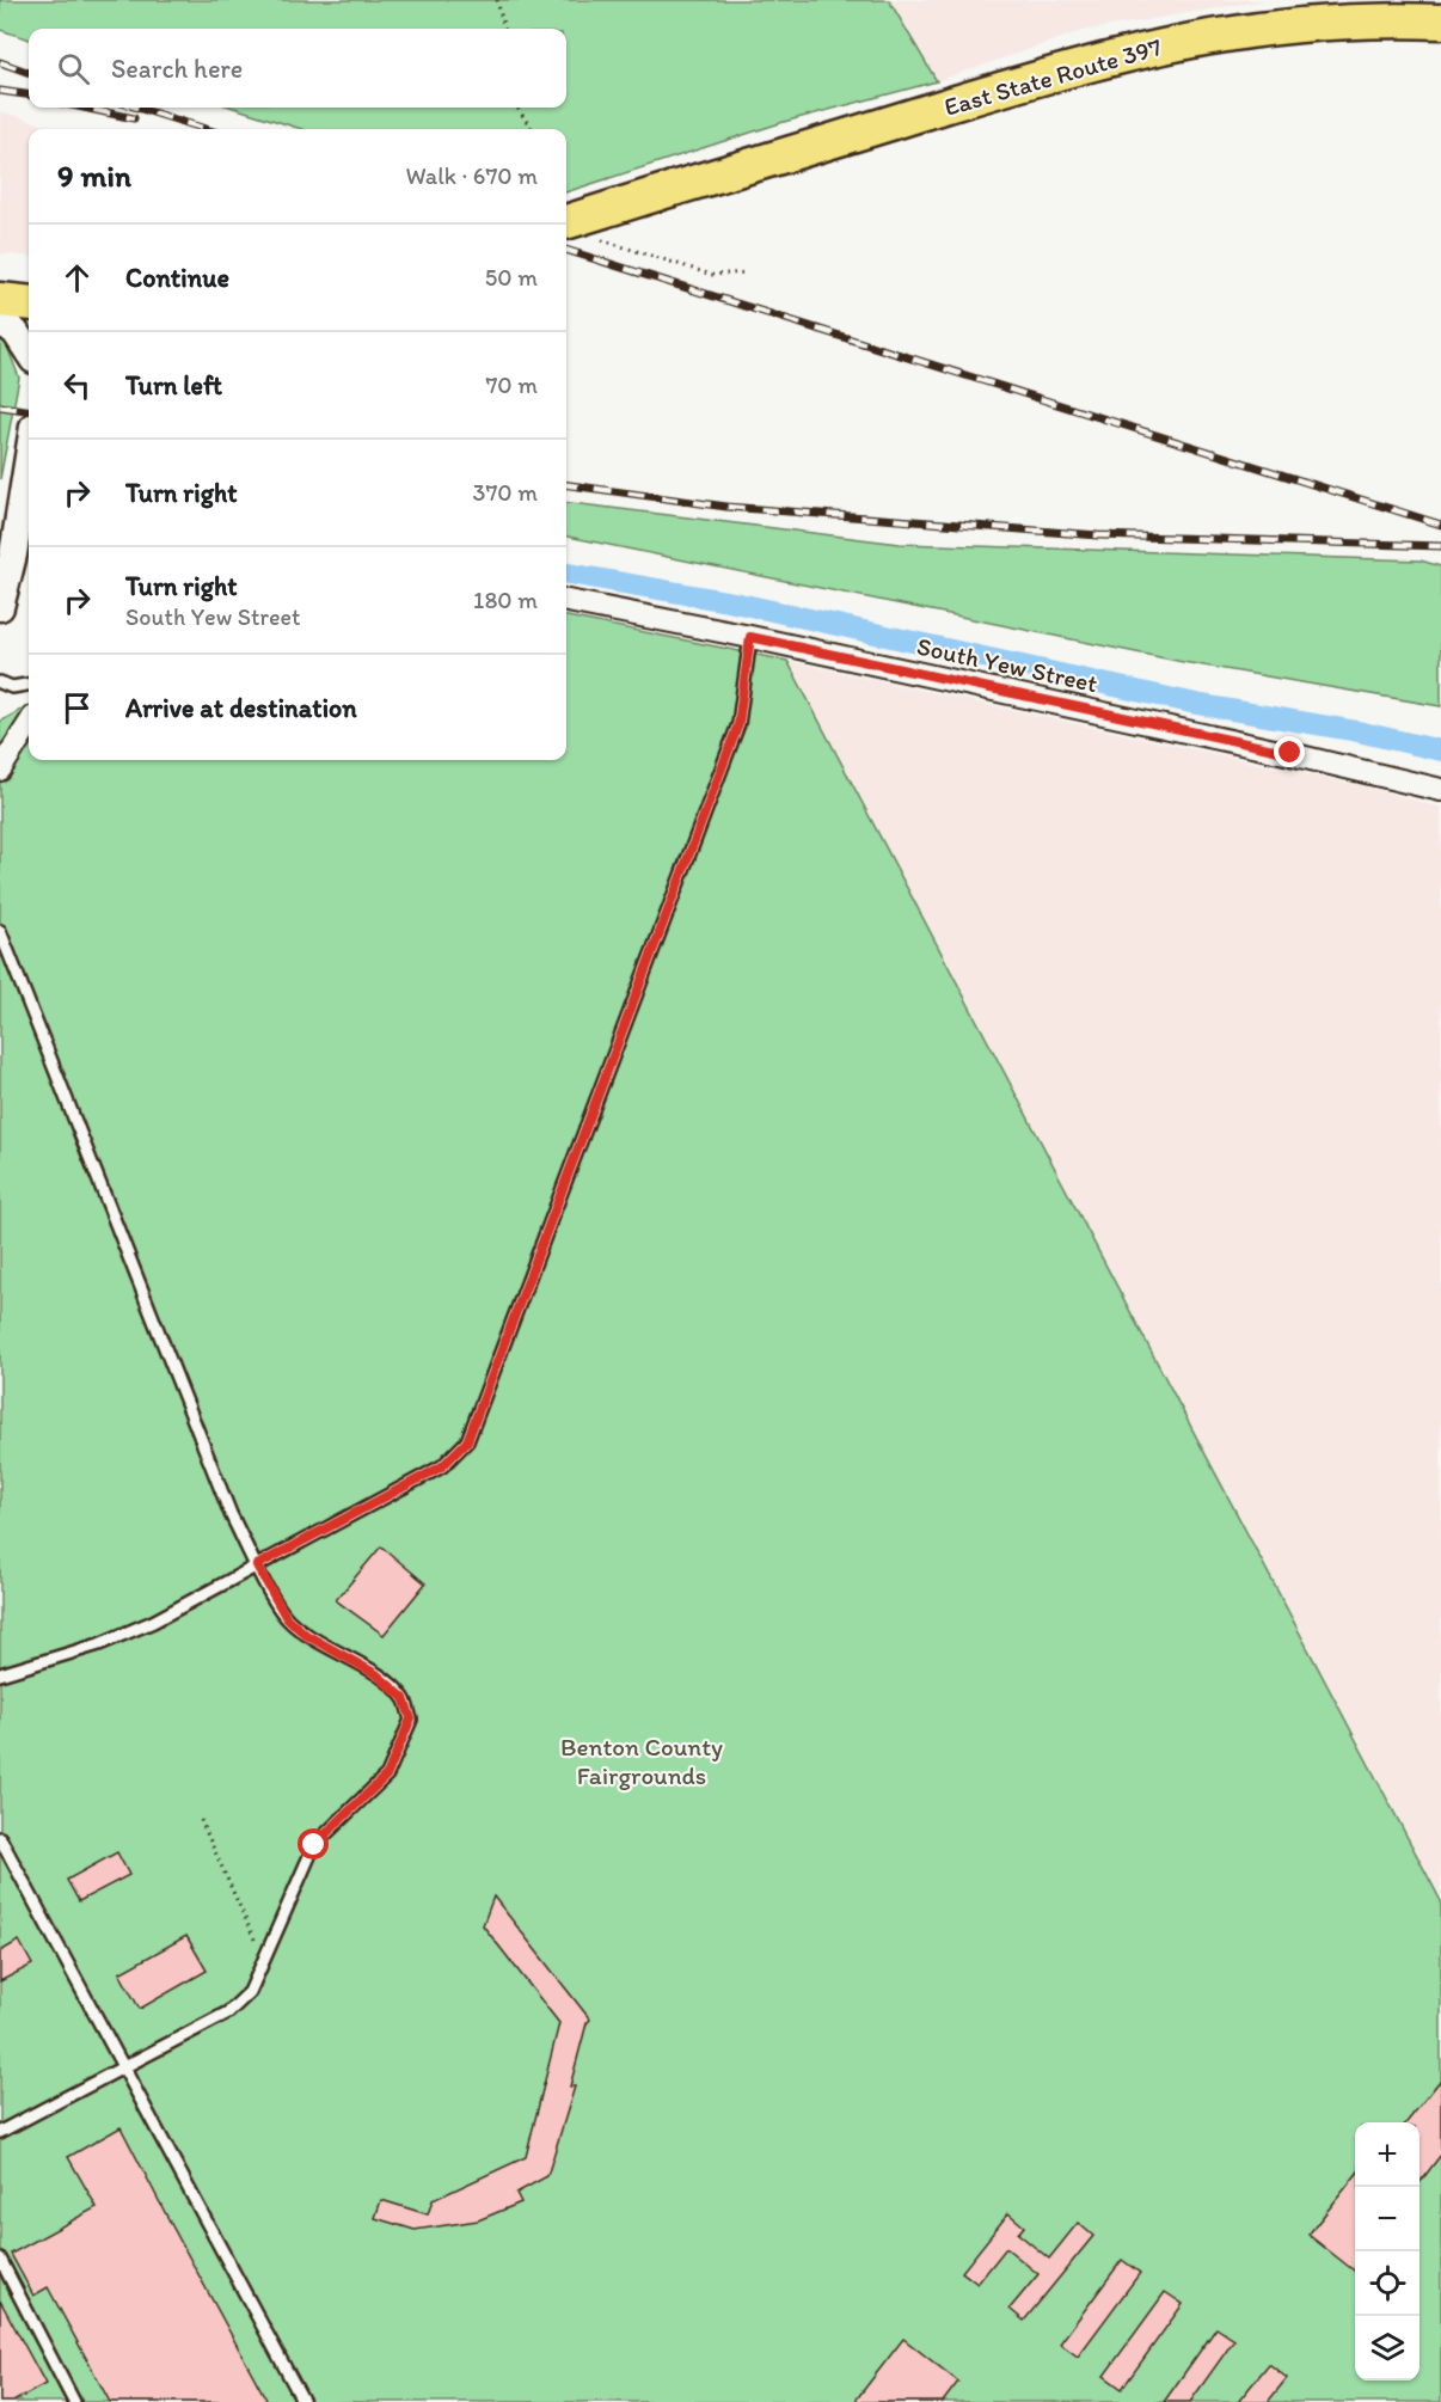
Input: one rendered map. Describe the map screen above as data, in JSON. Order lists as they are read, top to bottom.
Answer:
{
  "streets": {
    "main road": ["East State Route 397"],
    "street": ["South Yew Street"]
  },
  "parks": ["Benton County Fairgrounds"],
  "page": {
    "search": "Search here",
    "heading": ["9 min", "Walk · 670 m"],
    "list": [
      ["Continue", "50 m"],
      ["Turn left", "70 m"],
      ["Turn right", "370 m"],
      ["Turn right", "South Yew Street", "180 m"],
      "Arrive at destination"
    ],
    "map_buttons": ["+", "−"]
  }
}
